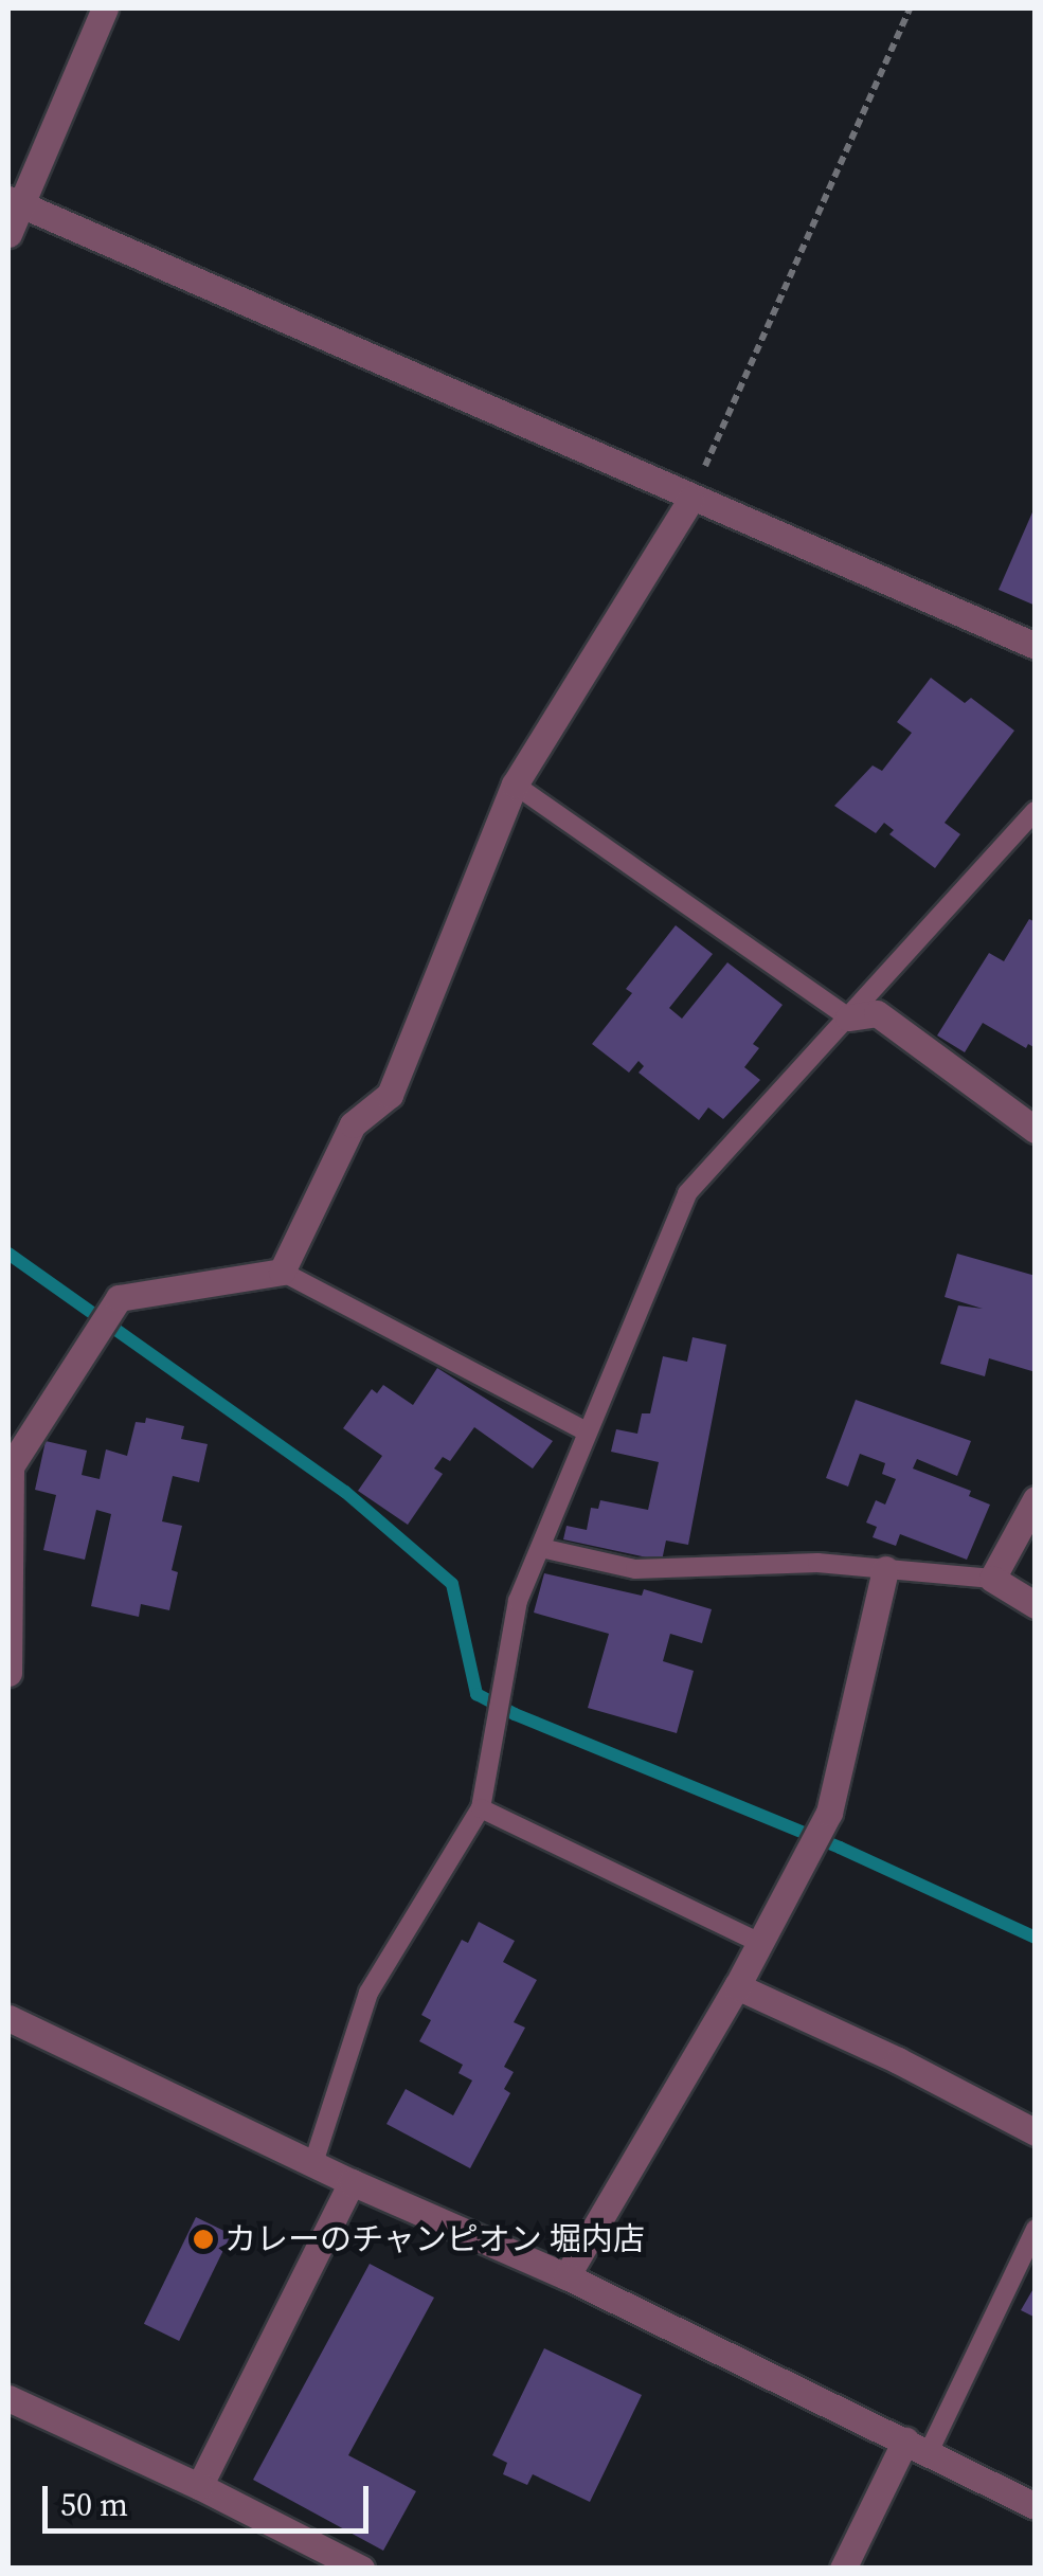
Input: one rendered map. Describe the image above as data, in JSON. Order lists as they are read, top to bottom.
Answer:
{
  "places": ["カレーのチャンピオン 堀内店"],
  "scale_bar": "50 m"
}
